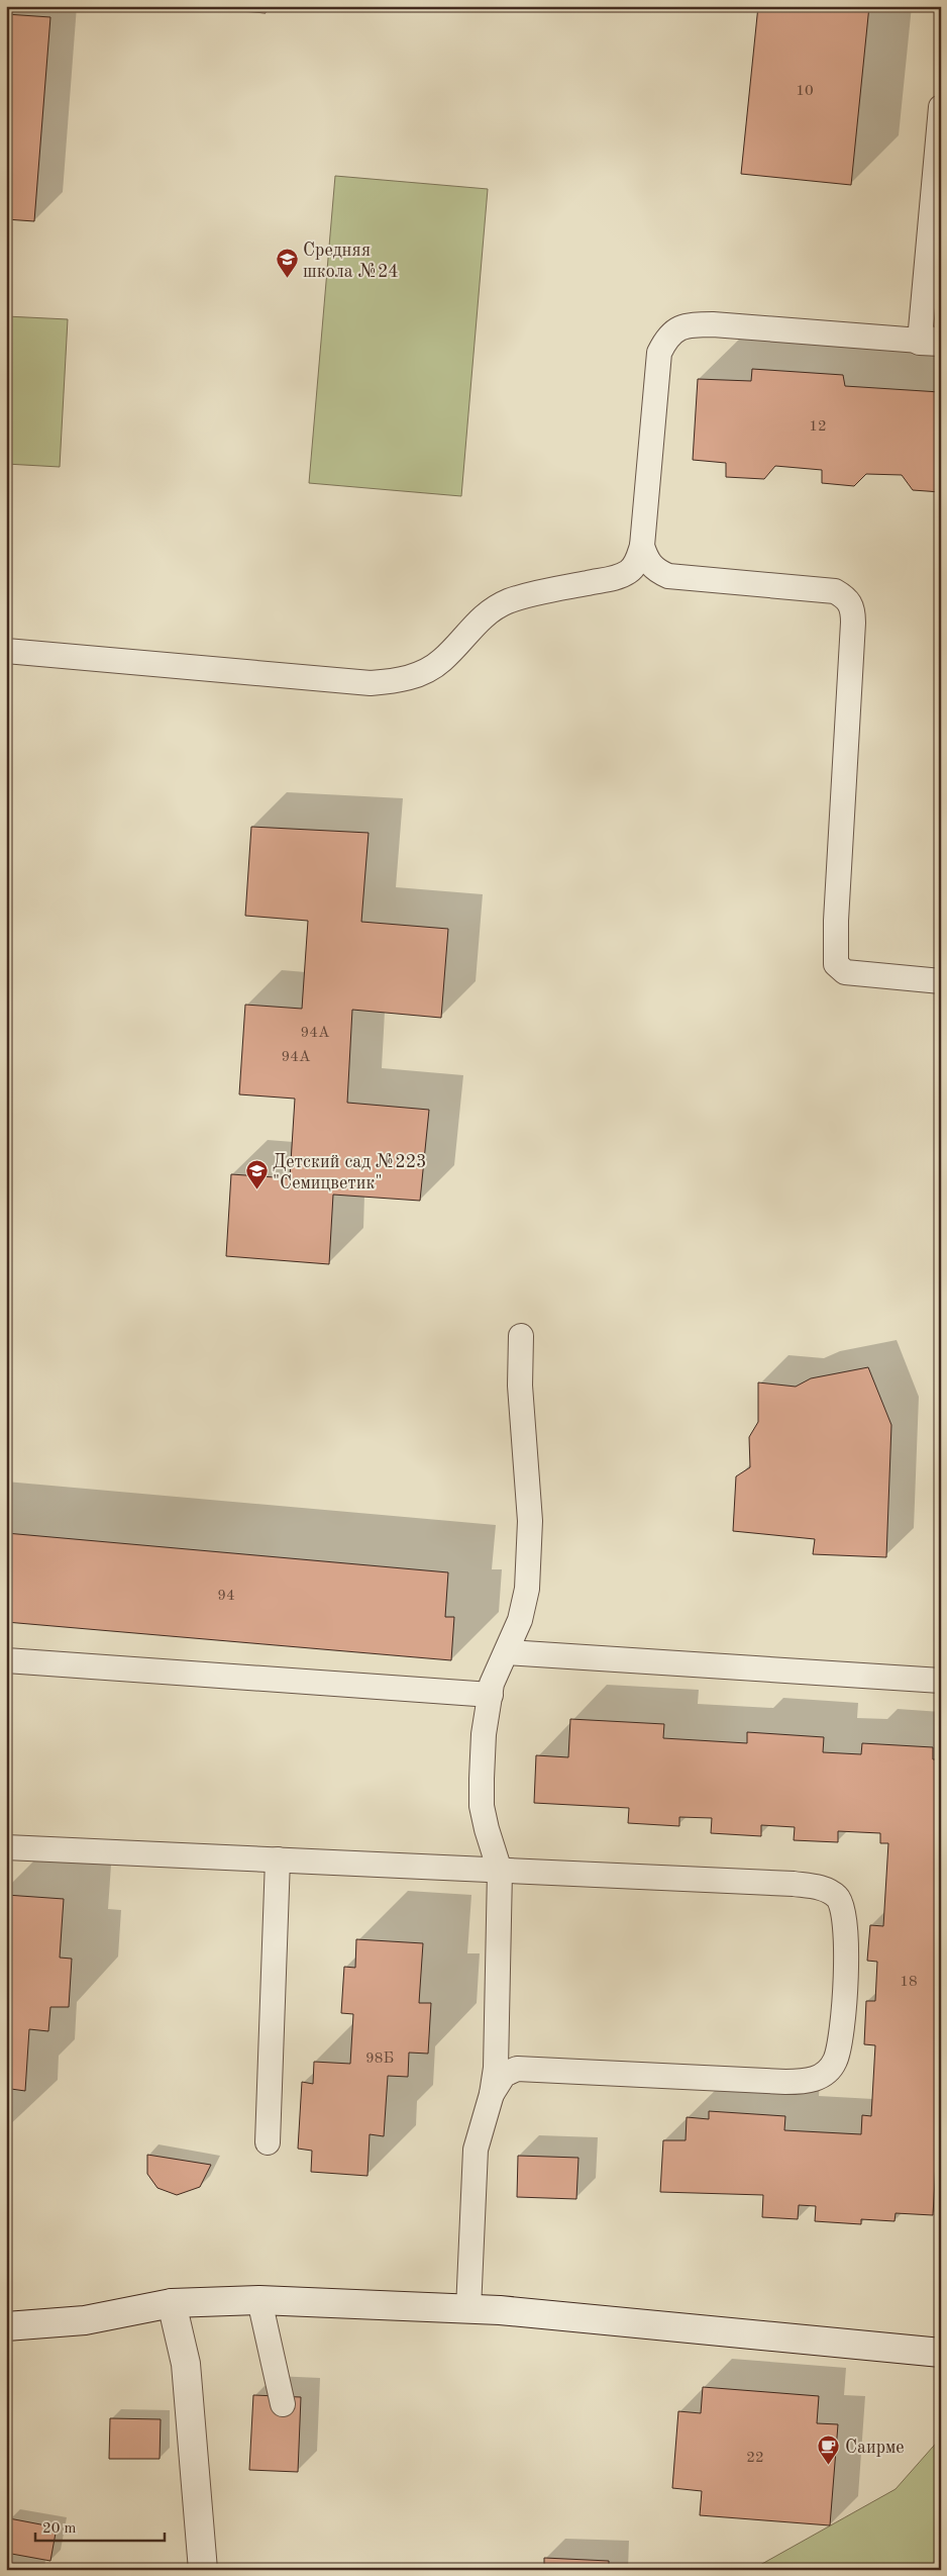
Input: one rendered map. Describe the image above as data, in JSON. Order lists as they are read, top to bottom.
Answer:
{
  "places": {
    "school or university": ["Средняя школа №24", "Детский сад №223 \"Семицветик\""],
    "cafe": ["Саирме"]
  },
  "house_numbers": [
    "10",
    "12",
    "94А",
    "94А",
    "94",
    "18",
    "98Б",
    "22"
  ],
  "scale_bar": "20 m"
}
